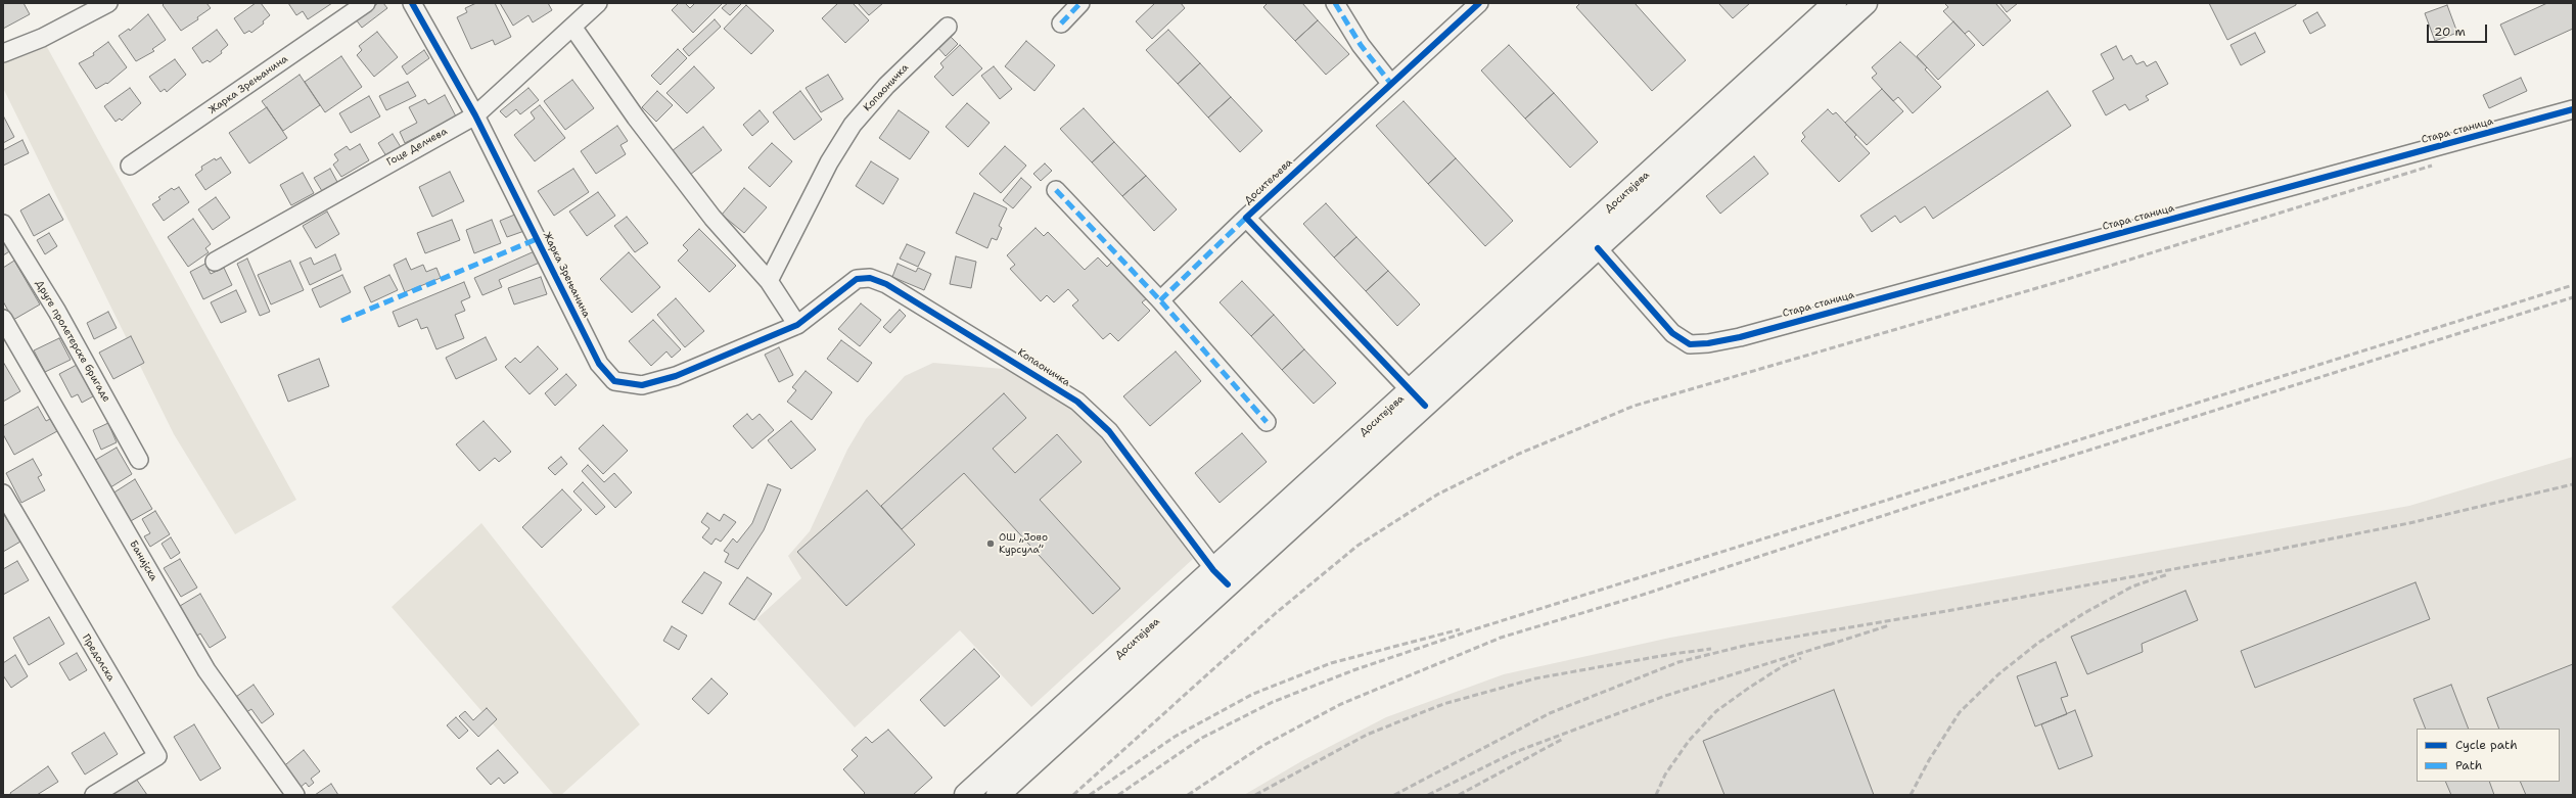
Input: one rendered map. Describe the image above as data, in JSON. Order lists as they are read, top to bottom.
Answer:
{
  "streets": {
    "main road": ["Доситејева"],
    "street": [
      "Жарка Зрењанина",
      "Копаоничка",
      "Стара станица",
      "Гоце Делчева",
      "Доситељева",
      "Друге пролетерске бригаде",
      "Банијска",
      "Предолска"
    ]
  },
  "crossings": [
    ["Жарка Зрењанина", "Копаоничка"],
    ["Жарка Зрењанина", "Гоце Делчева"],
    ["Копаоничка", "Доситејева"],
    ["Стара станица", "Доситејева"],
    ["Доситељева", "Доситејева"]
  ],
  "places": ["ОШ „Јово Курсула”"],
  "legend": ["Cycle path", "Path"],
  "scale_bar": "20 m"
}
